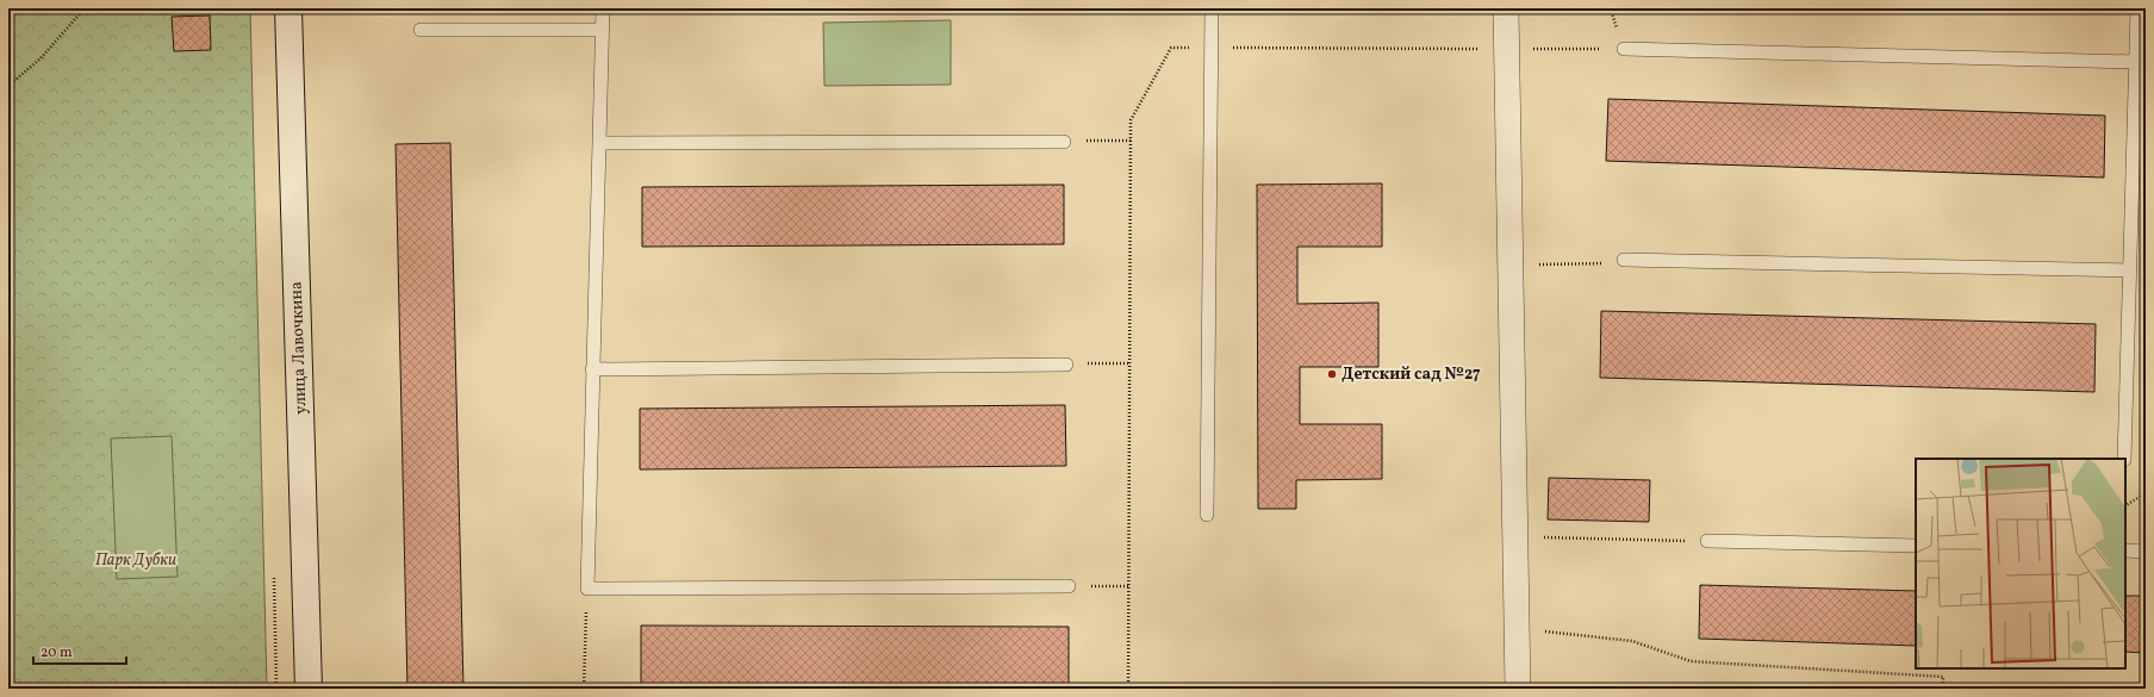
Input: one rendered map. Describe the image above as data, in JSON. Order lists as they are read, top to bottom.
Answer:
{
  "streets": {
    "street": ["улица Лавочкина"]
  },
  "parks": ["Парк Дубки"],
  "places": ["Детский сад №27"],
  "scale_bar": "20 m"
}
